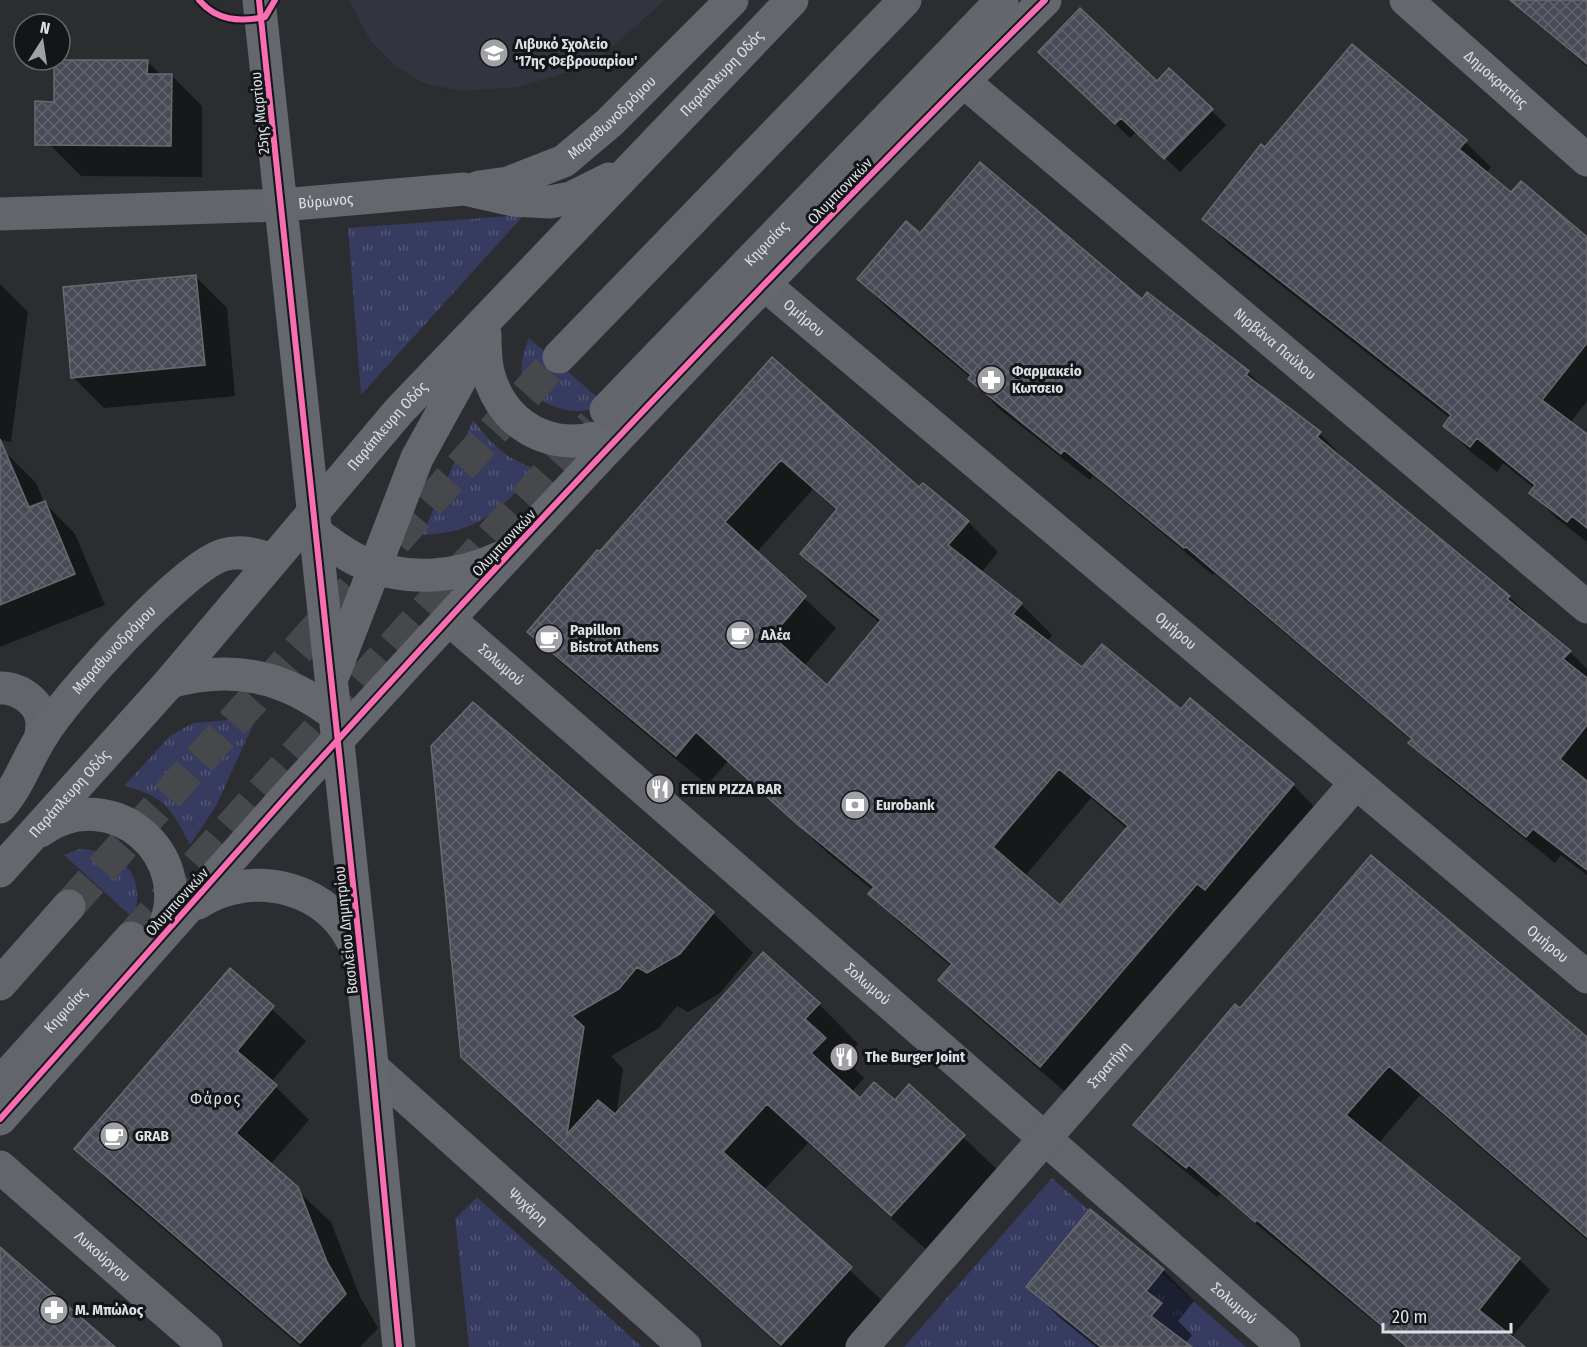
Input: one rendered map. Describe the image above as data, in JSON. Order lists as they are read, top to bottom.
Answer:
{
  "streets": {
    "main road": ["Κηφισίας"],
    "street": [
      "Παράπλευρη Οδός",
      "Δημοκρατίας",
      "25ης Μαρτίου",
      "Μαραθωνοδρόμου",
      "Ολυμπιονικών",
      "Βύρωνος",
      "Ομήρου",
      "Νιρβάνα Παύλου",
      "Σολωμού",
      "Βασιλείου Δημητρίου",
      "Στρατήγη",
      "Ψυχάρη",
      "Λυκούργου"
    ]
  },
  "crossings": [
    ["Παράπλευρη Οδός", "25ης Μαρτίου"],
    ["Παράπλευρη Οδός", "Μαραθωνοδρόμου"],
    ["Παράπλευρη Οδός", "Βύρωνος"],
    ["Παράπλευρη Οδός", "Βασιλείου Δημητρίου"],
    ["25ης Μαρτίου", "Βύρωνος"],
    ["25ης Μαρτίου", "Βασιλείου Δημητρίου"],
    ["Μαραθωνοδρόμου", "Βύρωνος"],
    ["Ολυμπιονικών", "Κηφισίας"],
    ["Ολυμπιονικών", "Ομήρου"],
    ["Ολυμπιονικών", "Νιρβάνα Παύλου"],
    ["Ολυμπιονικών", "Σολωμού"],
    ["Ολυμπιονικών", "Βασιλείου Δημητρίου"],
    ["Ομήρου", "Στρατήγη"],
    ["Σολωμού", "Στρατήγη"],
    ["Βασιλείου Δημητρίου", "Ψυχάρη"]
  ],
  "districts": ["Φάρος"],
  "places": {
    "school or university": ["Λιβυκό Σχολείο '17ης Φεβρουαρίου'"],
    "pharmacy": ["Φαρμακείο Κωτσειο", "Μ. Μπώλος"],
    "cafe": ["Αλέα", "Papillon Bistrot Athens", "GRAB"],
    "restaurant": ["ETIEN PIZZA BAR", "The Burger Joint"],
    "bank": ["Eurobank"]
  },
  "scale_bar": "20 m",
  "north": "top"
}
